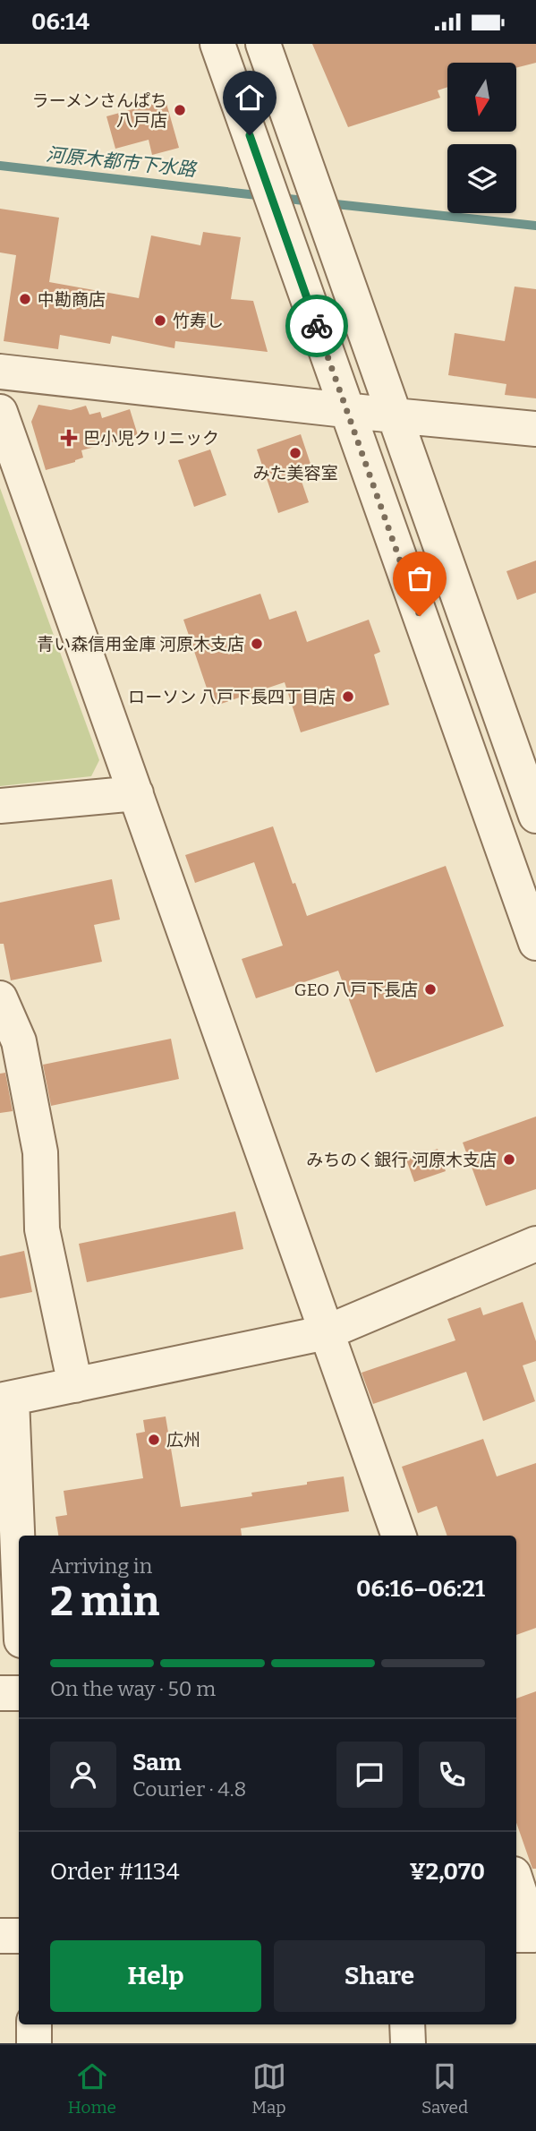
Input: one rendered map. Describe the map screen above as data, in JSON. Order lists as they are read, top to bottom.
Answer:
{
  "water": ["河原木都市下水路"],
  "places": {
    "other": [
      "ラーメンさんぱち 八戸店",
      "中勘商店",
      "竹寿し",
      "みた美容室",
      "青い森信用金庫 河原木支店",
      "ローソン 八戸下長四丁目店",
      "GEO 八戸下長店",
      "みちのく銀行 河原木支店",
      "広州"
    ],
    "health": ["巴小児クリニック"]
  },
  "north": "bottom",
  "page": {
    "status": "06:14",
    "heading": ["2 min", "Arriving in", "06:16–06:21"],
    "panel": [
      "Sam",
      "Courier · 4.8",
      "Order #1134",
      "¥2,070"
    ],
    "bar": "On the way · 50 m",
    "buttons": ["Help", "Share"],
    "tabs": ["Home", "Map", "Saved"]
  }
}
